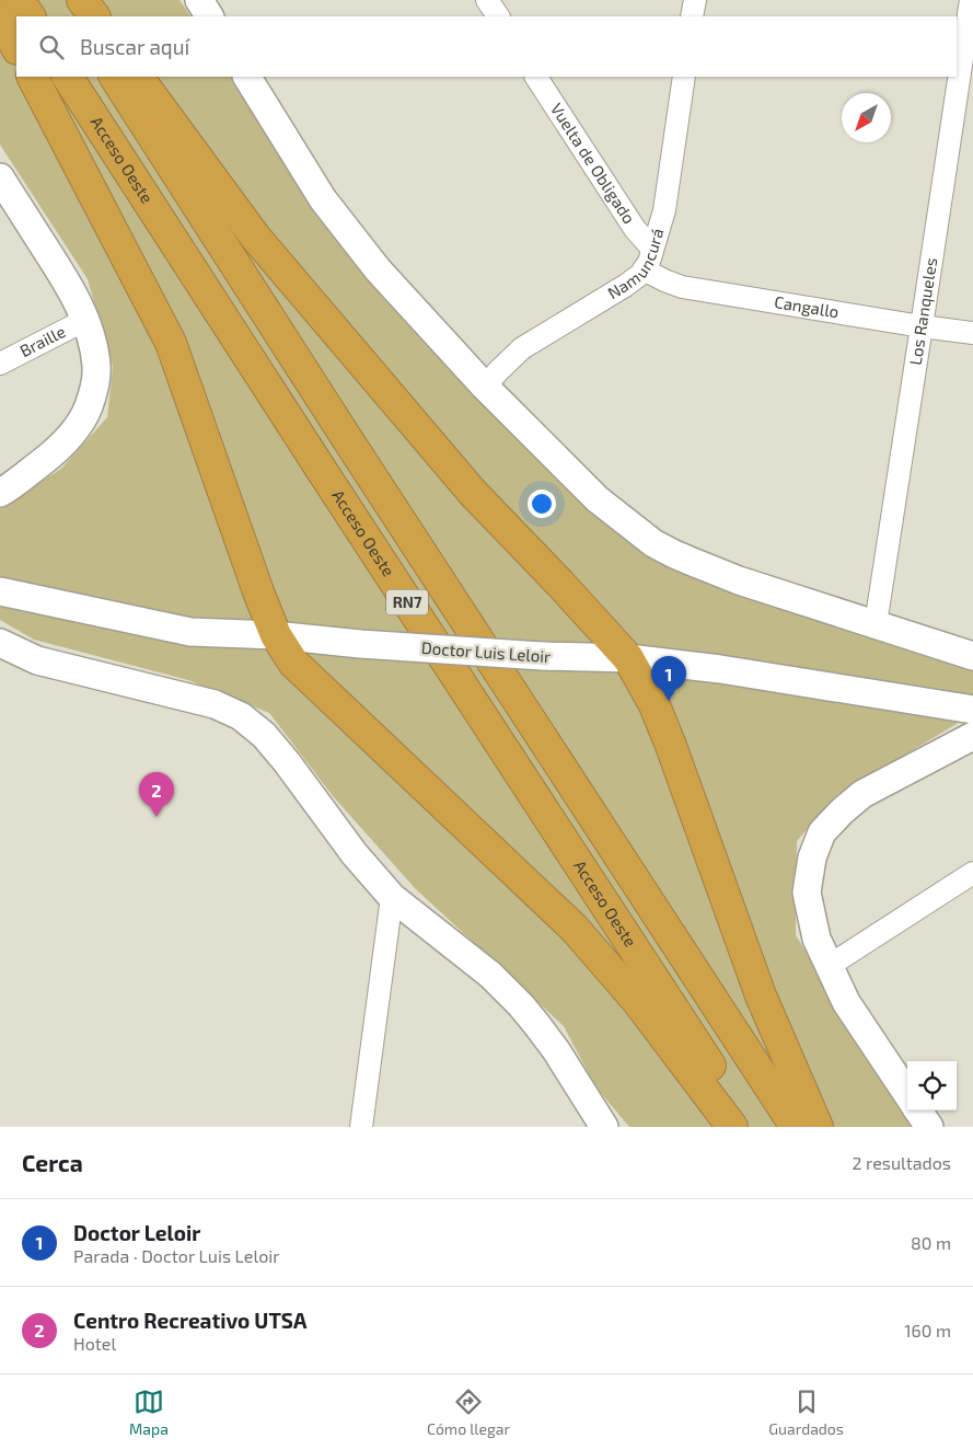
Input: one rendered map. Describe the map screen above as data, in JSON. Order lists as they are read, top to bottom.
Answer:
{
  "streets": {
    "highway": ["Acceso Oeste", "RN7"],
    "street": [
      "Vuelta de Obligado",
      "Namuncurá",
      "Cangallo",
      "Los Ranqueles",
      "Braille",
      "Doctor Luis Leloir"
    ]
  },
  "crossings": [
    ["Vuelta de Obligado", "Namuncurá"],
    ["Namuncurá", "Cangallo"],
    ["Cangallo", "Los Ranqueles"]
  ],
  "north": "bottom left",
  "page": {
    "search": "Buscar aquí",
    "pins": ["1", "2"],
    "heading": ["Cerca", "2 resultados"],
    "list": [
      {
        "mark": "1",
        "name": "Doctor Leloir",
        "note": "Parada · Doctor Luis Leloir",
        "value": "80 m"
      },
      {
        "mark": "2",
        "name": "Centro Recreativo UTSA",
        "note": "Hotel",
        "value": "160 m"
      }
    ],
    "nav": ["Mapa", "Cómo llegar", "Guardados"]
  }
}
